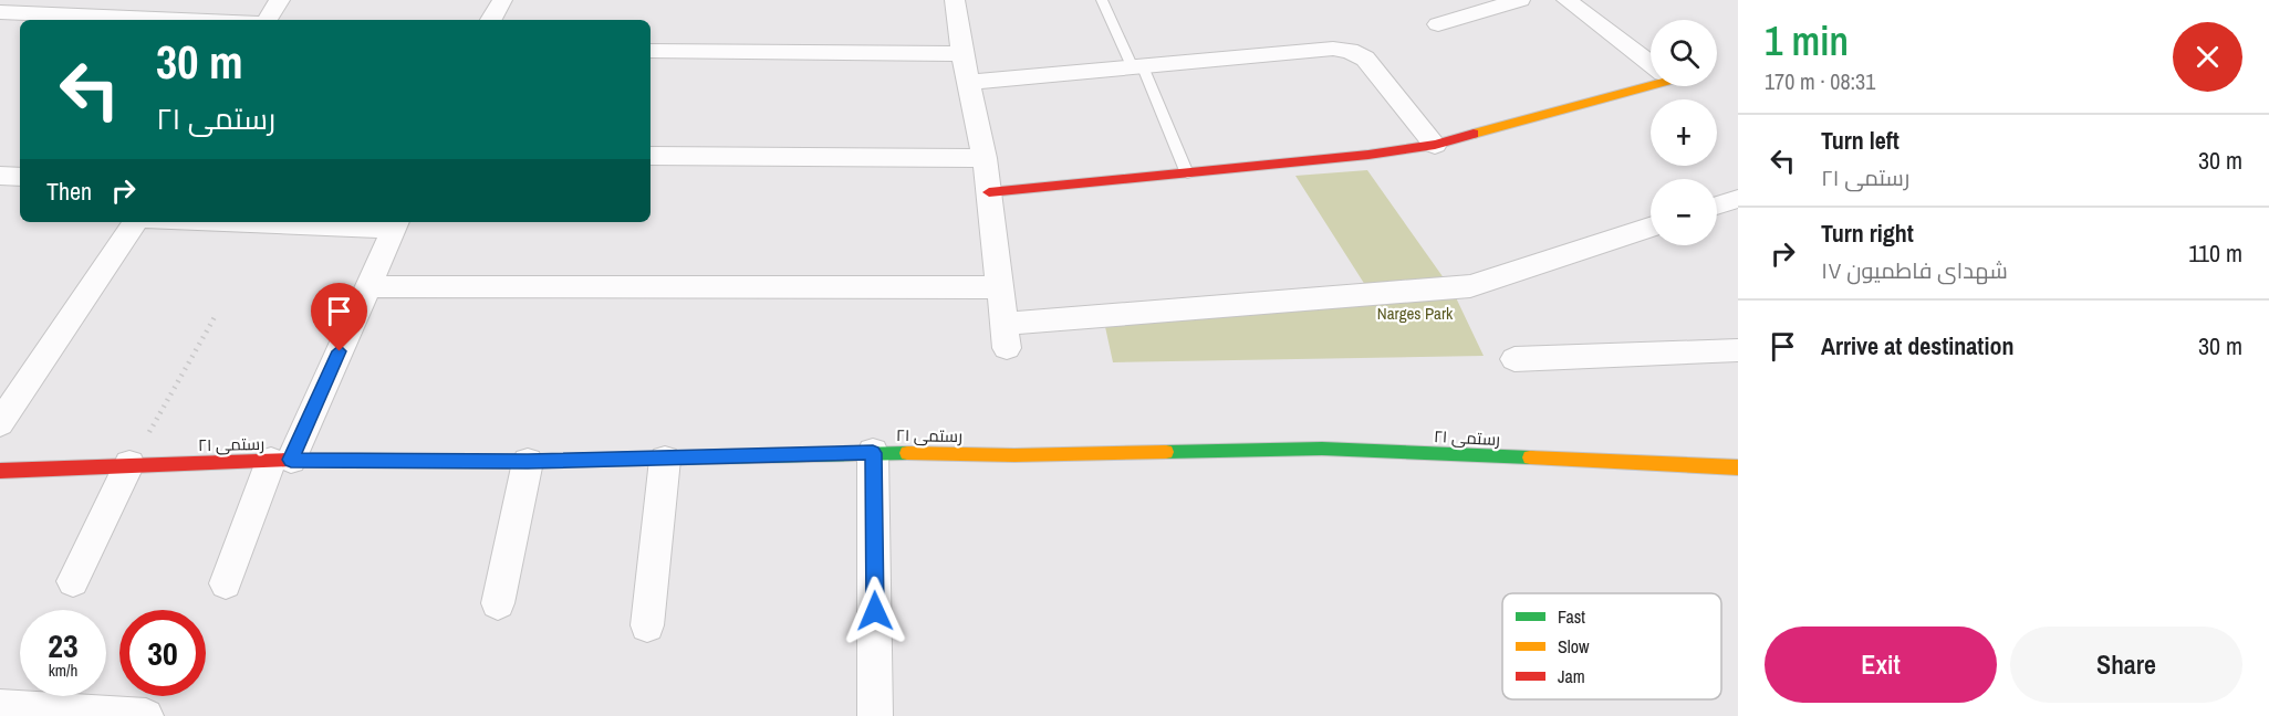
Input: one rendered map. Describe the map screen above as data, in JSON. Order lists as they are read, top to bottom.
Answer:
{
  "streets": {
    "street": ["رستمی ۲۱"]
  },
  "parks": ["Narges Park"],
  "legend": ["Fast", "Slow", "Jam"],
  "page": {
    "heading": ["1 min", "170 m · 08:31"],
    "map_buttons": ["+", "−"],
    "turn": ["30 m", "رستمی ۲۱"],
    "list": [
      {
        "name": "Turn left",
        "note": "رستمی ۲۱",
        "value": "30 m"
      },
      {
        "name": "Turn right",
        "note": "شهدای فاطمیون ۱۷",
        "value": "110 m"
      },
      {
        "name": "Arrive at destination",
        "value": "30 m"
      }
    ],
    "then": "Then",
    "speed": "23 km/h",
    "limit": "30",
    "buttons": ["Exit", "Share"]
  }
}
